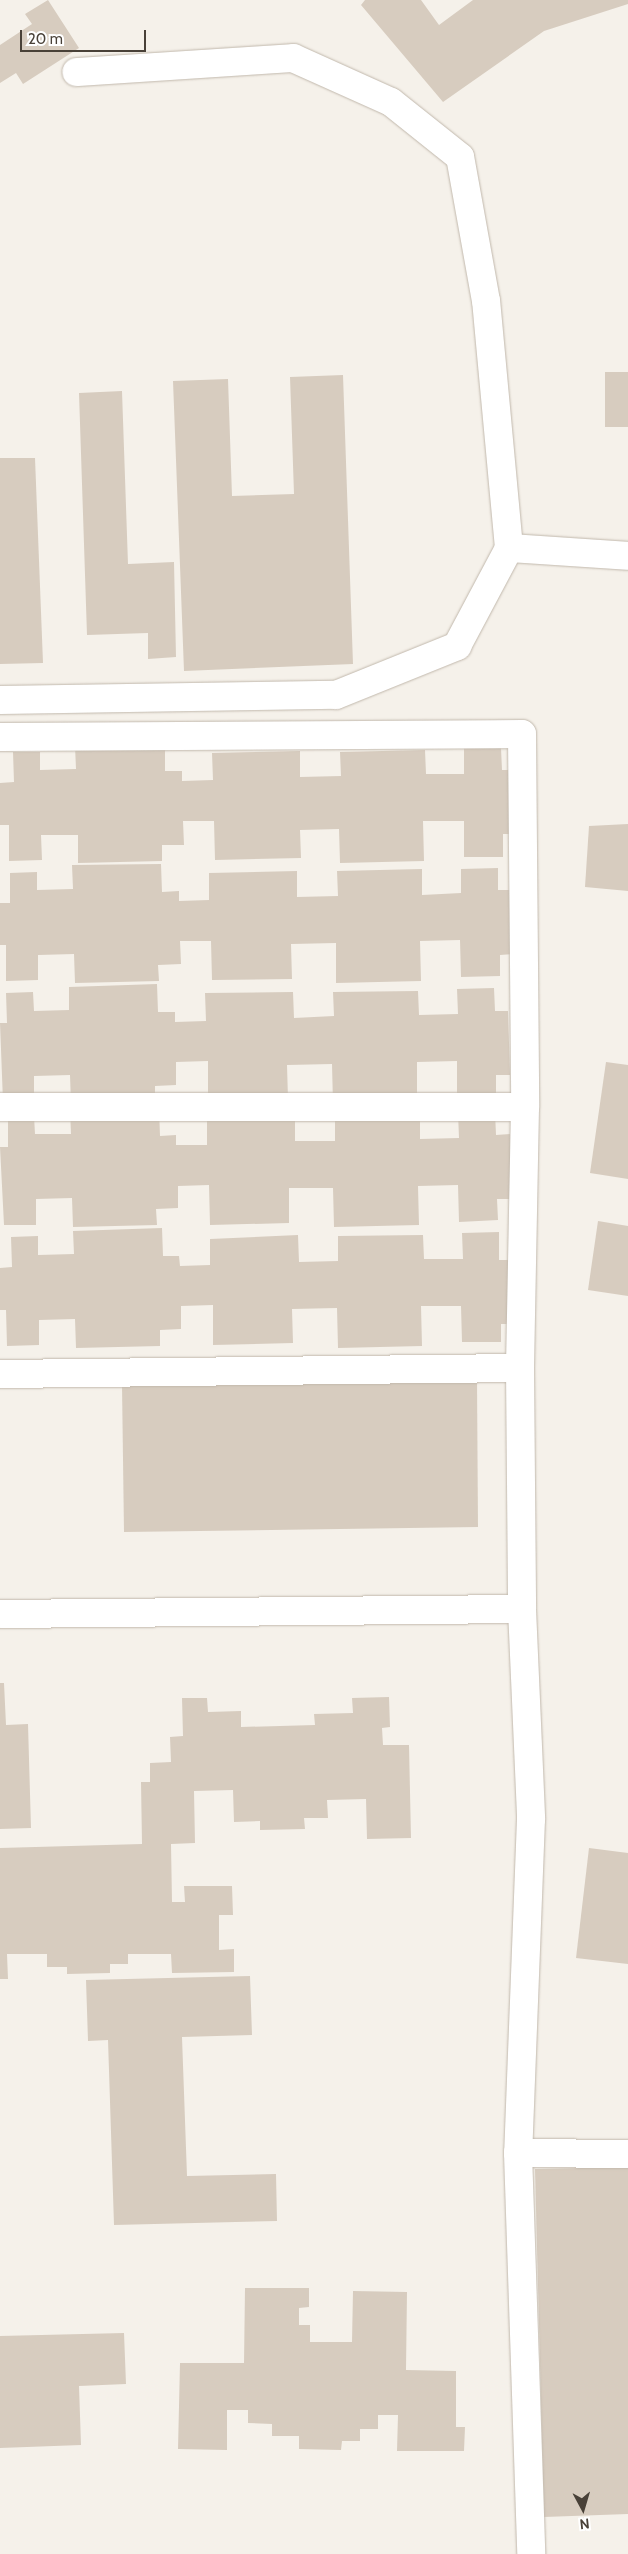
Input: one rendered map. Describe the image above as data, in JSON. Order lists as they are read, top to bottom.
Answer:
{
  "scale_bar": "20 m",
  "north": "bottom"
}
